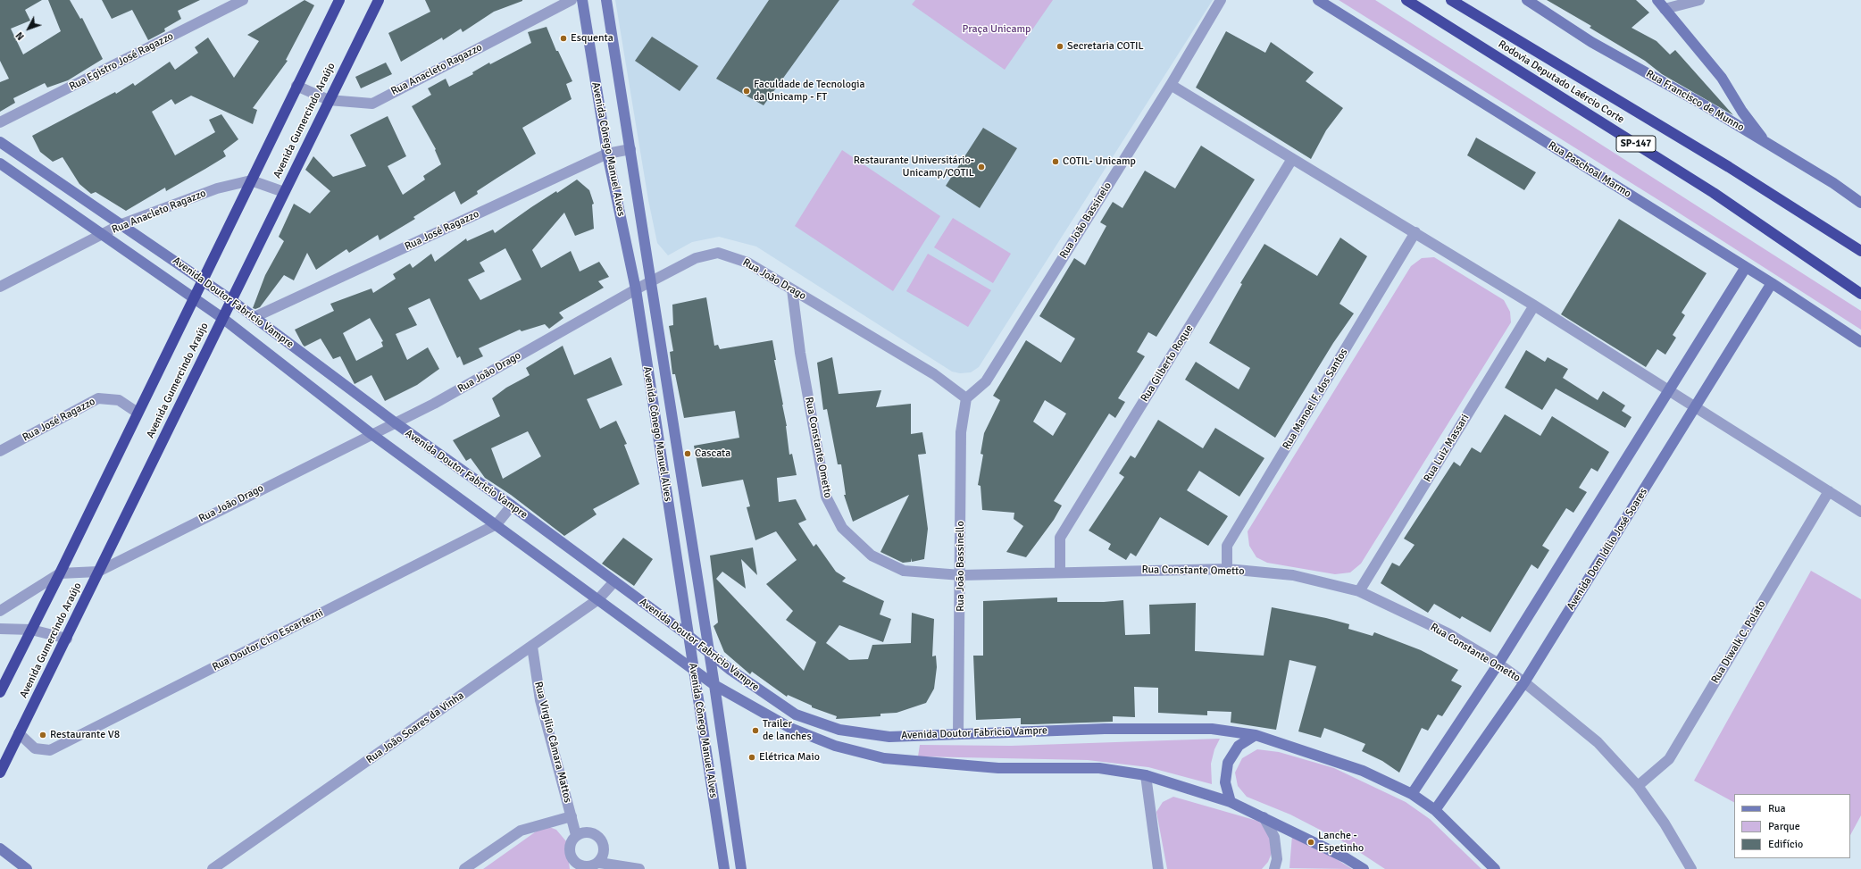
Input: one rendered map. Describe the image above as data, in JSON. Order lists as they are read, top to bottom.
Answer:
{
  "streets": {
    "highway": ["Rodovia Deputado Laércio Corte", "Avenida Gumercindo Araújo", "SP-147"],
    "street": [
      "Rua Egistro José Ragazzo",
      "Rua Anacleto Ragazzo",
      "Rua Francisco de Munno",
      "Avenida Cônego Manuel Alves",
      "Rua Paschoal Marmo",
      "Rua João Bassinelo",
      "Rua José Ragazzo",
      "Rua João Drago",
      "Avenida Doutor Fabricio Vampre",
      "Rua Gilberto Roque",
      "Rua Manoel F. dos Santos",
      "Rua Constante Ometto",
      "Rua Luiz Massari",
      "Avenida Dom Idílio José Soares",
      "Rua João Bassinello",
      "Rua Doutor Ciro Escartezni",
      "Rua Diwalk C. Polato",
      "Rua João Soares da Vinha",
      "Rua Virgilio Câmara Mattos"
    ]
  },
  "crossings": [
    ["Rua Anacleto Ragazzo", "Avenida Gumercindo Araújo"],
    ["Rua Anacleto Ragazzo", "Avenida Doutor Fabricio Vampre"],
    ["Avenida Gumercindo Araújo", "Rua José Ragazzo"],
    ["Avenida Gumercindo Araújo", "Rua João Drago"],
    ["Avenida Gumercindo Araújo", "Avenida Doutor Fabricio Vampre"],
    ["Avenida Gumercindo Araújo", "Rua Doutor Ciro Escartezni"],
    ["Avenida Cônego Manuel Alves", "Rua José Ragazzo"],
    ["Avenida Cônego Manuel Alves", "Rua João Drago"],
    ["Avenida Cônego Manuel Alves", "Avenida Doutor Fabricio Vampre"],
    ["Rua Paschoal Marmo", "Avenida Dom Idílio José Soares"],
    ["Rua João Bassinelo", "Rua João Drago"],
    ["Rua João Bassinelo", "Rua João Bassinello"],
    ["Rua José Ragazzo", "Avenida Doutor Fabricio Vampre"],
    ["Rua João Drago", "Avenida Doutor Fabricio Vampre"],
    ["Rua João Drago", "Rua Constante Ometto"],
    ["Rua João Drago", "Rua João Bassinello"],
    ["Avenida Doutor Fabricio Vampre", "Avenida Dom Idílio José Soares"],
    ["Avenida Doutor Fabricio Vampre", "Rua João Bassinello"],
    ["Avenida Doutor Fabricio Vampre", "Rua Doutor Ciro Escartezni"],
    ["Avenida Doutor Fabricio Vampre", "Rua João Soares da Vinha"],
    ["Rua Gilberto Roque", "Rua Constante Ometto"],
    ["Rua Manoel F. dos Santos", "Rua Constante Ometto"],
    ["Rua Constante Ometto", "Rua Luiz Massari"],
    ["Rua Constante Ometto", "Avenida Dom Idílio José Soares"],
    ["Rua Constante Ometto", "Rua João Bassinello"],
    ["Rua Constante Ometto", "Rua Diwalk C. Polato"],
    ["Rua João Soares da Vinha", "Rua Virgilio Câmara Mattos"]
  ],
  "parks": ["Praça Unicamp"],
  "places": [
    "Esquenta",
    "Secretaria COTIL",
    "Faculdade de Tecnologia da Unicamp - FT",
    "COTIL- Unicamp",
    "Restaurante Universitário- Unicamp/COTIL",
    "Cascata",
    "Trailer de lanches",
    "Restaurante V8",
    "Elétrica Maio",
    "Lanche - Espetinho"
  ],
  "legend": ["Rua", "Parque", "Edifício"],
  "north": "bottom left"
}
